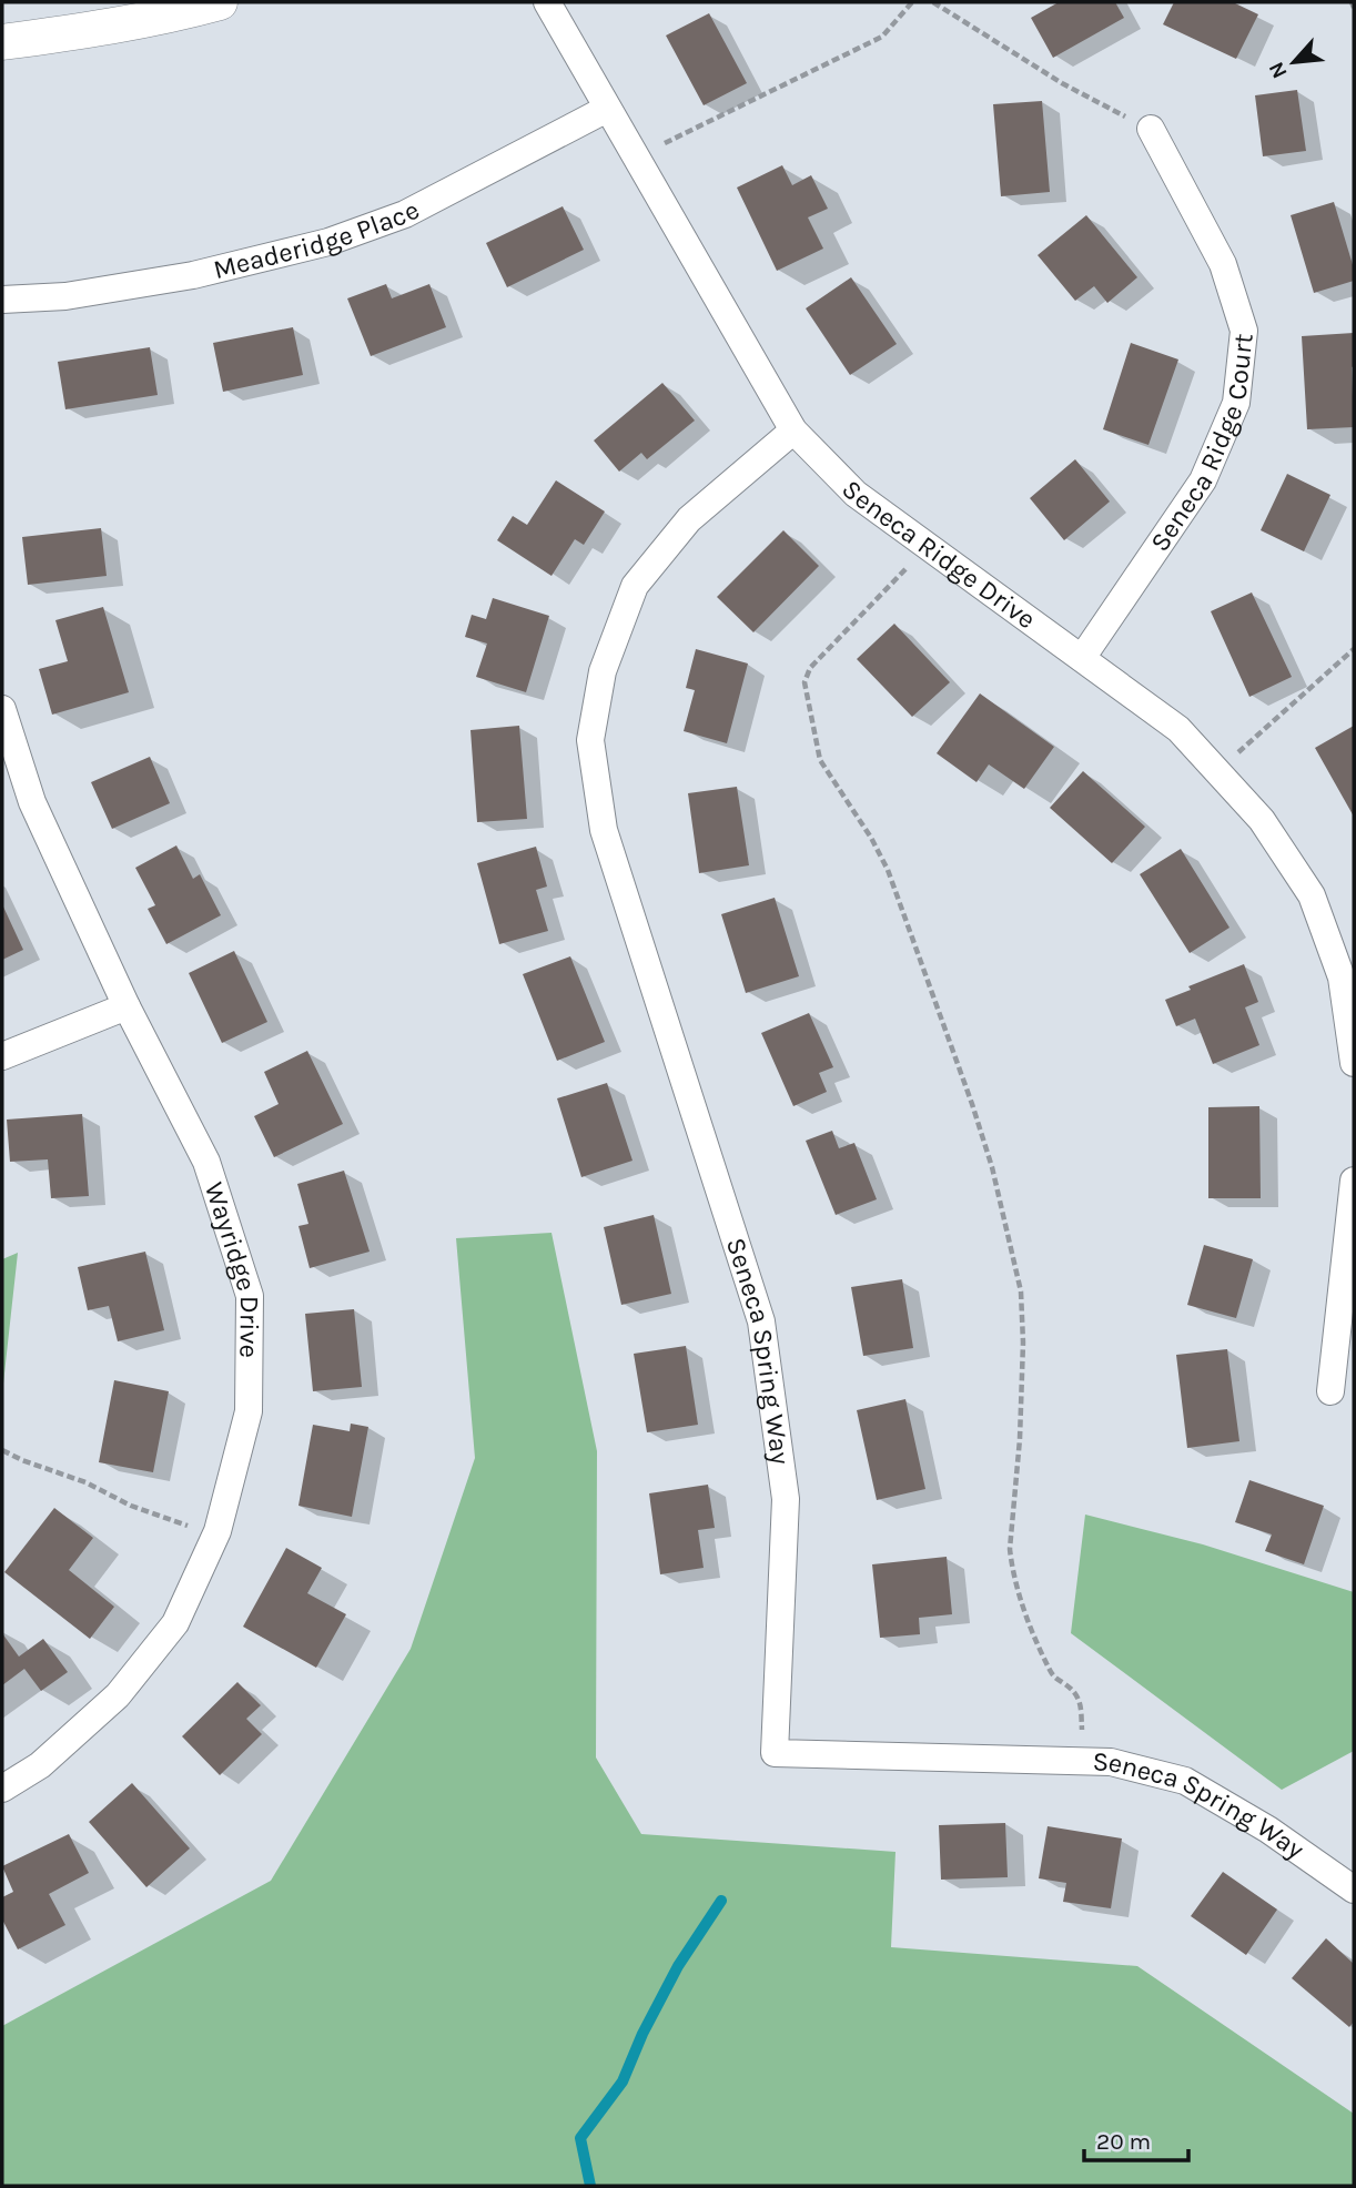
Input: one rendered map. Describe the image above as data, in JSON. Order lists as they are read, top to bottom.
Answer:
{
  "streets": {
    "street": [
      "Meaderidge Place",
      "Seneca Ridge Court",
      "Seneca Ridge Drive",
      "Wayridge Drive",
      "Seneca Spring Way"
    ]
  },
  "crossings": [
    ["Meaderidge Place", "Seneca Ridge Drive"],
    ["Seneca Ridge Court", "Seneca Ridge Drive"],
    ["Seneca Ridge Drive", "Seneca Spring Way"]
  ],
  "scale_bar": "20 m",
  "north": "bottom left"
}
